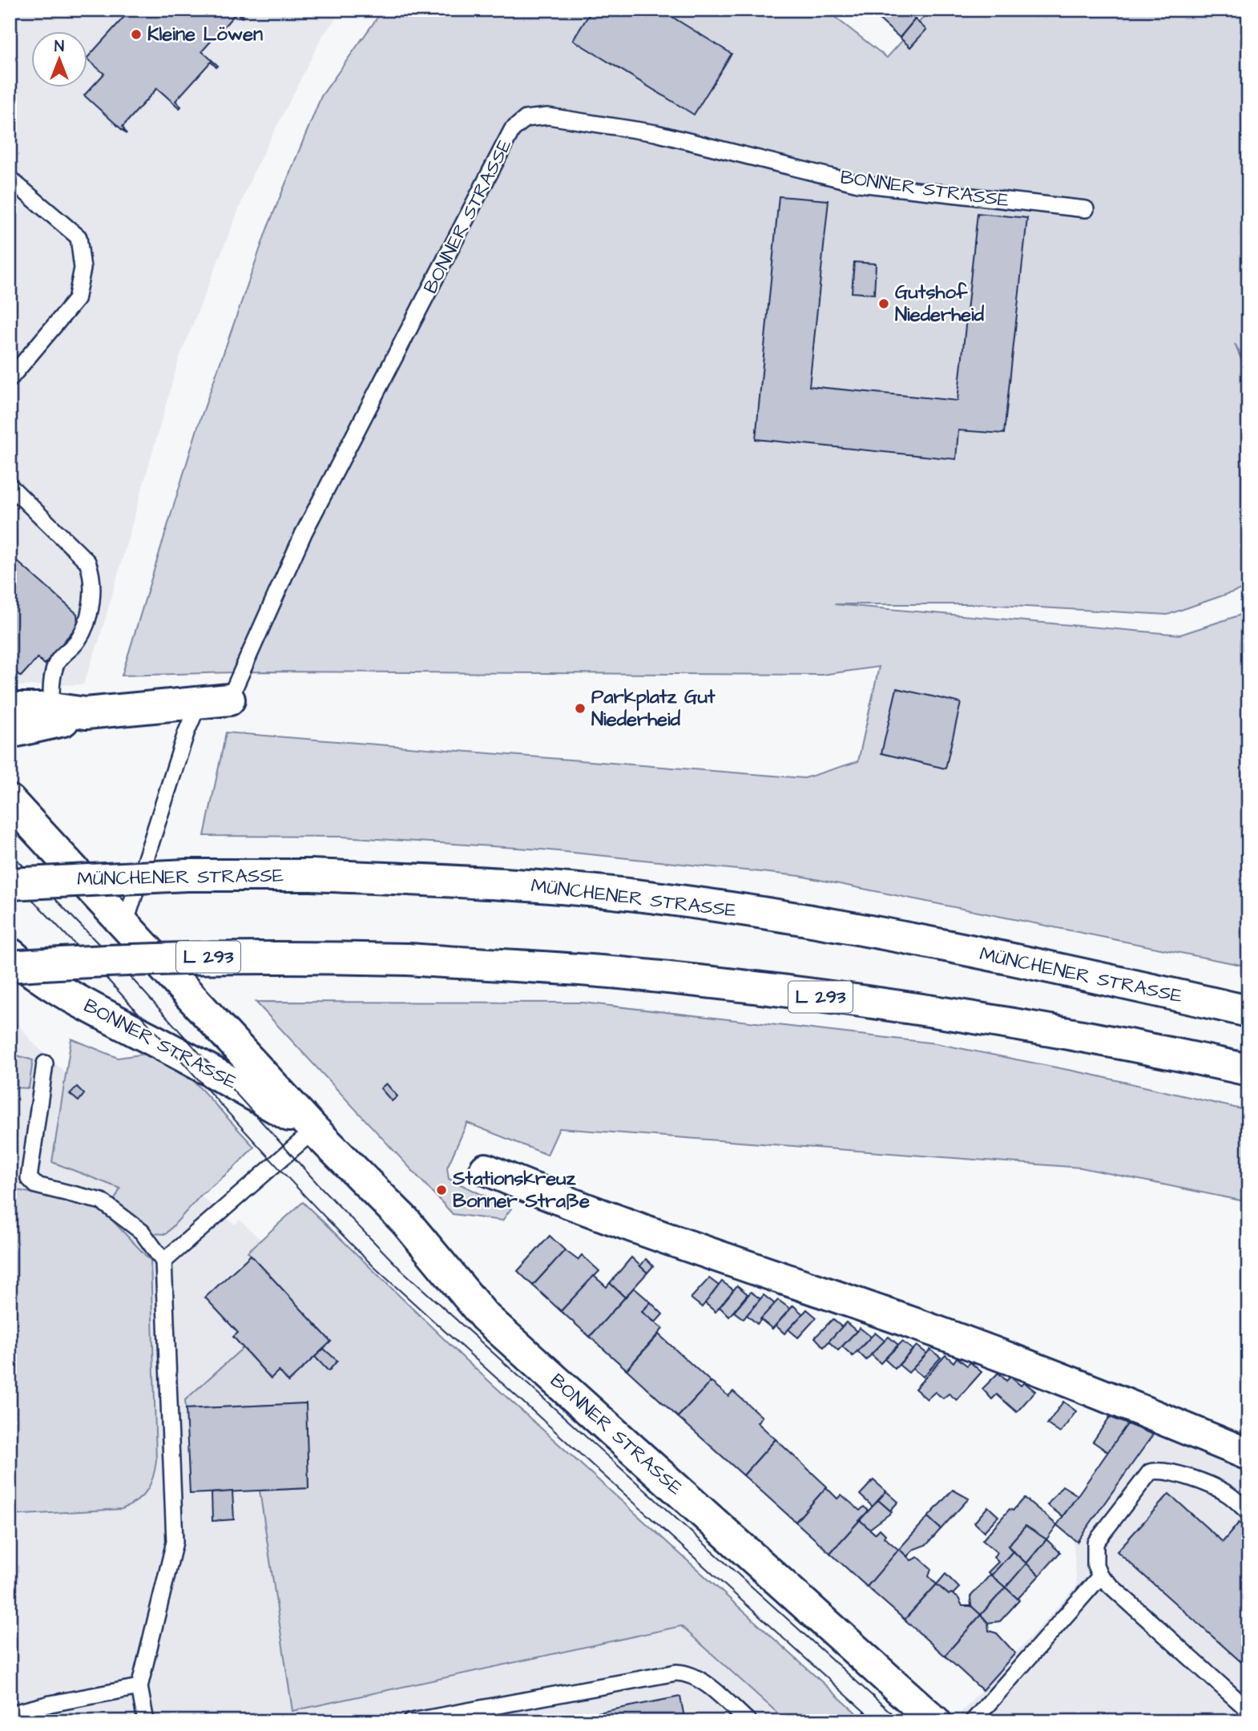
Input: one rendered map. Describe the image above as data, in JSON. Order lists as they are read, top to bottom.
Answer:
{
  "streets": {
    "main road": ["BONNER STRASSE", "MÜNCHENER STRASSE", "L 293"]
  },
  "places": [
    "Kleine Löwen",
    "Gutshof Niederheid",
    "Parkplatz Gut Niederheid",
    "Stationskreuz Bonner Straße"
  ],
  "north": "top"
}
